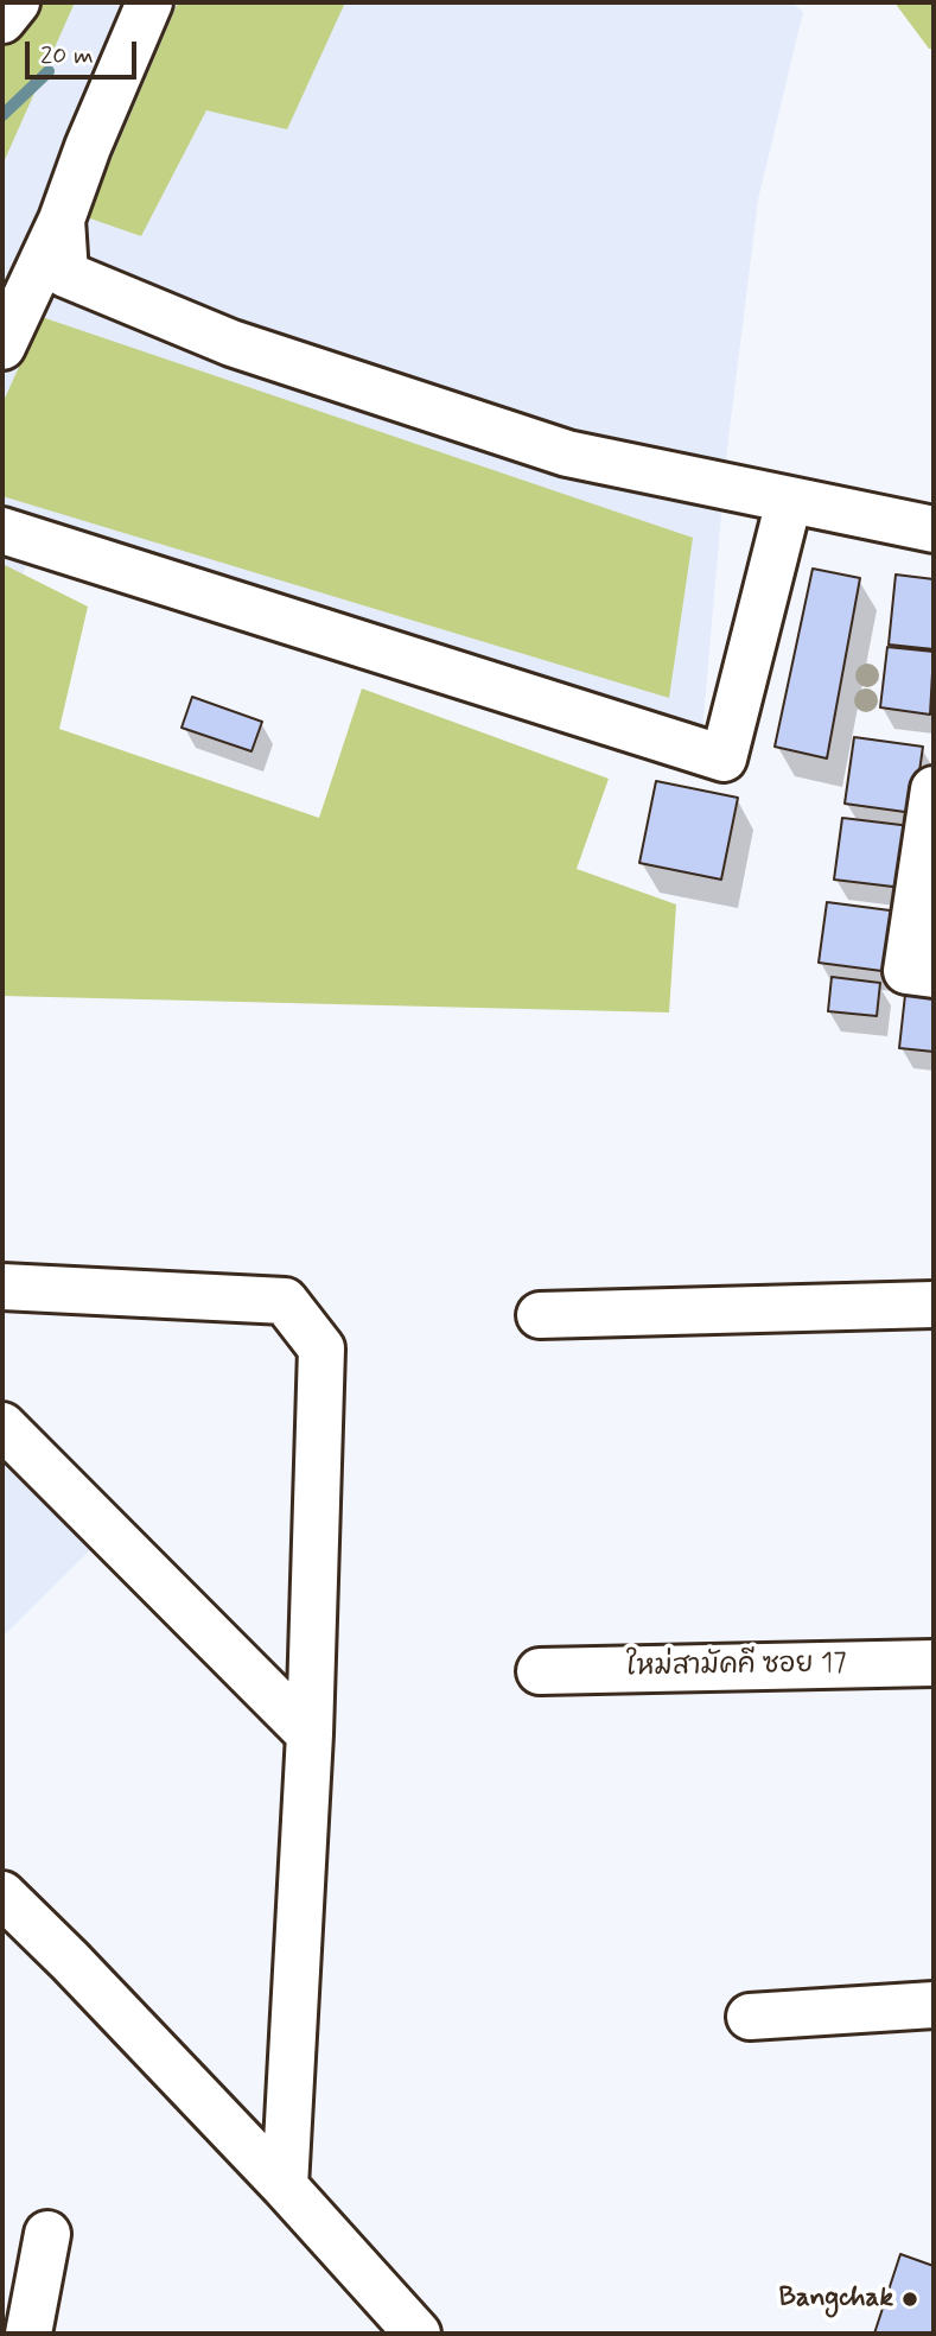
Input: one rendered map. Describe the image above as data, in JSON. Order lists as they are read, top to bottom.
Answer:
{
  "streets": {
    "street": ["ใหม่สามัคคี ซอย 17"]
  },
  "places": ["Bangchak"],
  "scale_bar": "20 m"
}
